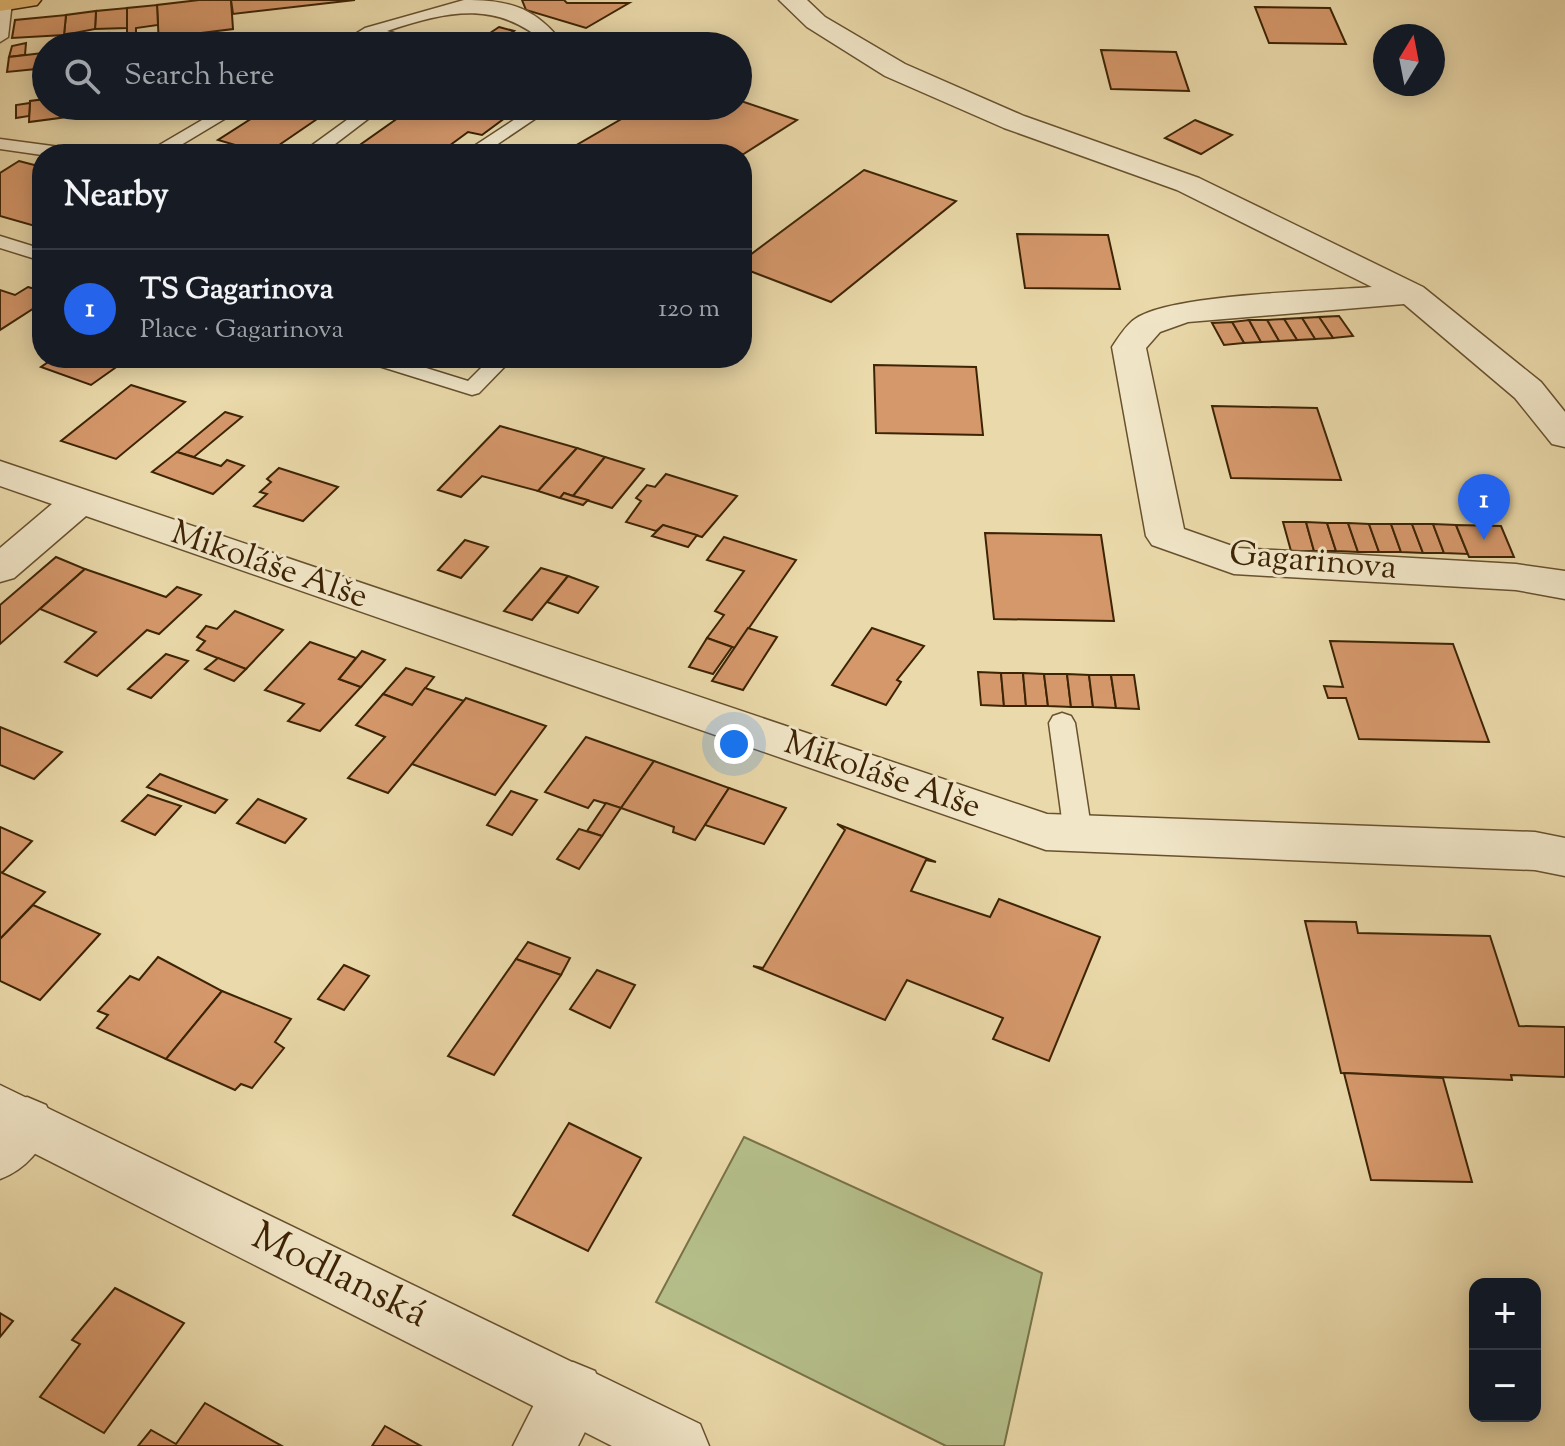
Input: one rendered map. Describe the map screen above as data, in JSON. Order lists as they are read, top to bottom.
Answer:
{
  "streets": {
    "street": ["Gagarinova", "Mikoláše Alše", "Modlanská"]
  },
  "north": "top",
  "page": {
    "search": "Search here",
    "heading": "Nearby",
    "list": [
      {
        "mark": "1",
        "name": "TS Gagarinova",
        "note": "Place · Gagarinova",
        "value": "120 m"
      }
    ],
    "pins": "1",
    "map_buttons": ["+", "−"]
  }
}
